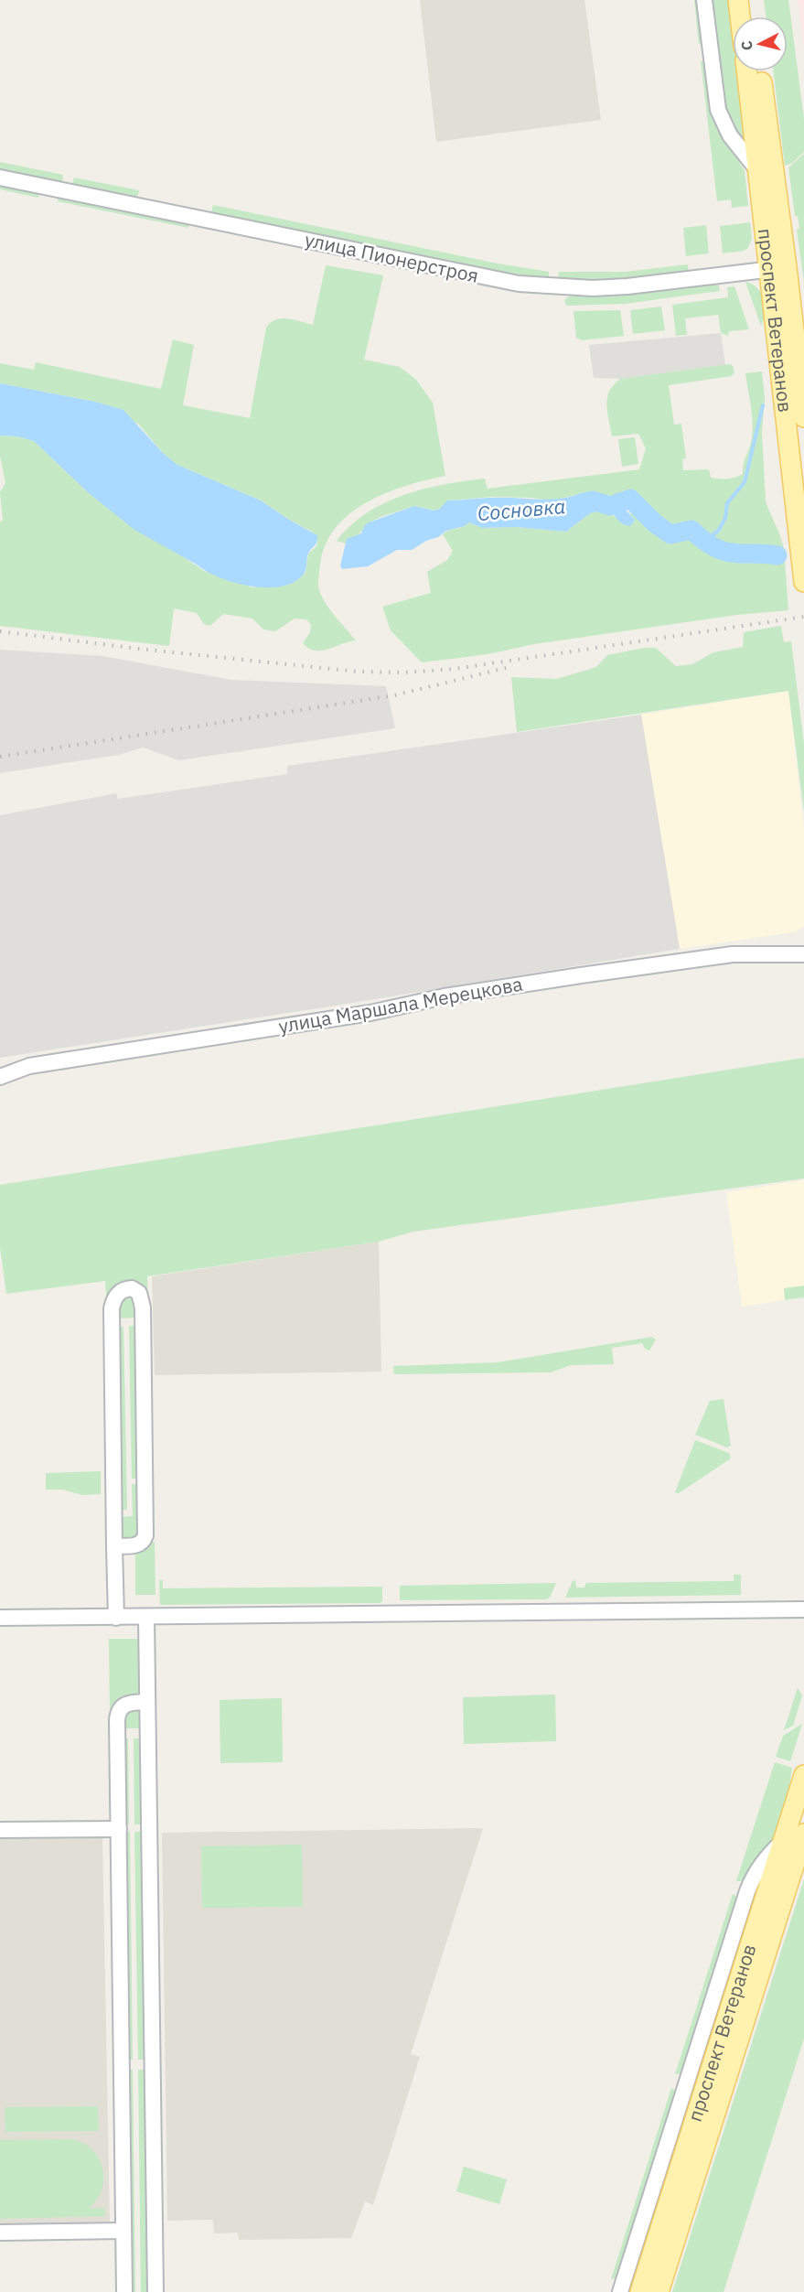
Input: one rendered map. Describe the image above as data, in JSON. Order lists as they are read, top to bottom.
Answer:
{
  "streets": {
    "main road": ["проспект Ветеранов"],
    "street": ["улица Пионерстроя", "улица Маршала Мерецкова"]
  },
  "crossings": [
    ["улица Пионерстроя", "проспект Ветеранов"]
  ],
  "water": ["Сосновка"],
  "north": "left"
}
